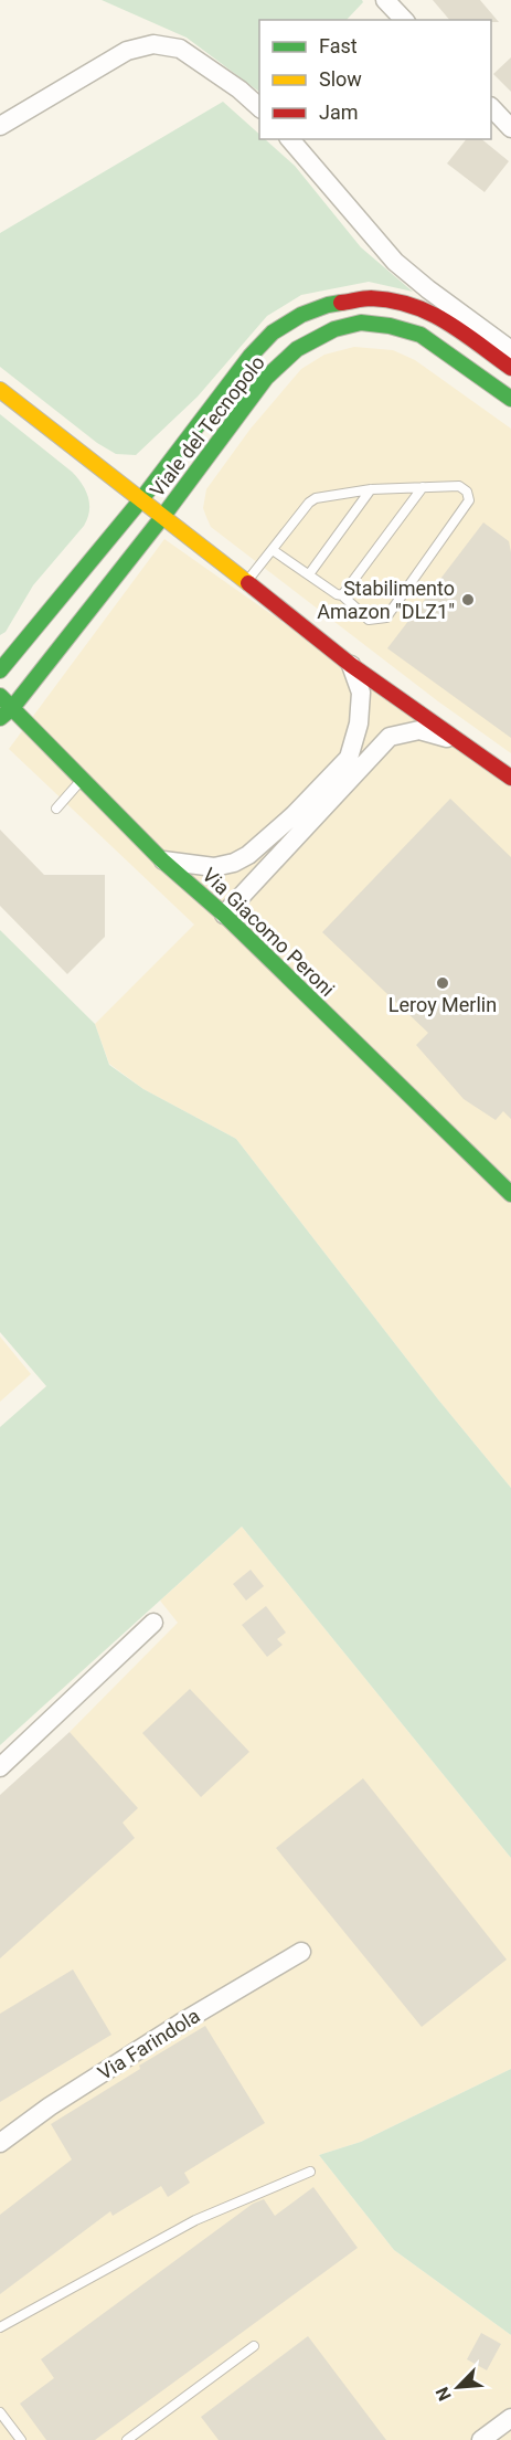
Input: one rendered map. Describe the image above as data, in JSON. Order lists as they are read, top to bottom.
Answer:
{
  "streets": {
    "main road": ["Viale del Tecnopolo", "Via Giacomo Peroni"],
    "street": ["Via Farindola"]
  },
  "crossings": [
    ["Viale del Tecnopolo", "Via Giacomo Peroni"]
  ],
  "places": ["Stabilimento Amazon \"DLZ1\"", "Leroy Merlin"],
  "legend": ["Fast", "Slow", "Jam"],
  "north": "bottom left"
}
